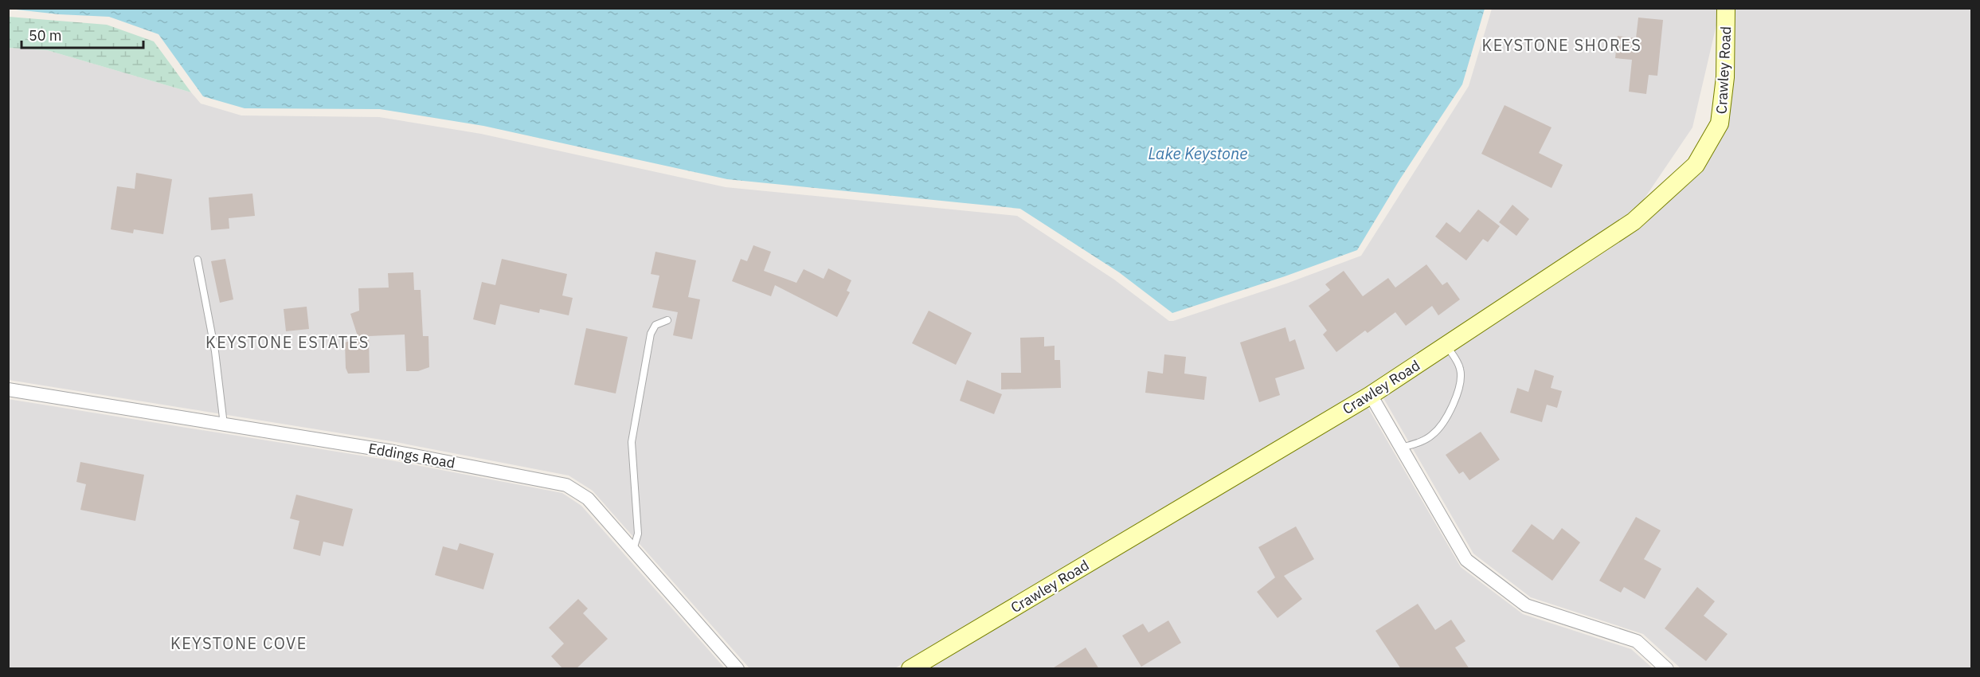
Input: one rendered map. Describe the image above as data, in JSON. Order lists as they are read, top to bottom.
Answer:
{
  "streets": {
    "street": ["Crawley Road", "Eddings Road"]
  },
  "districts": ["KEYSTONE SHORES", "KEYSTONE ESTATES", "KEYSTONE COVE"],
  "water": ["Lake Keystone"],
  "scale_bar": "50 m"
}
